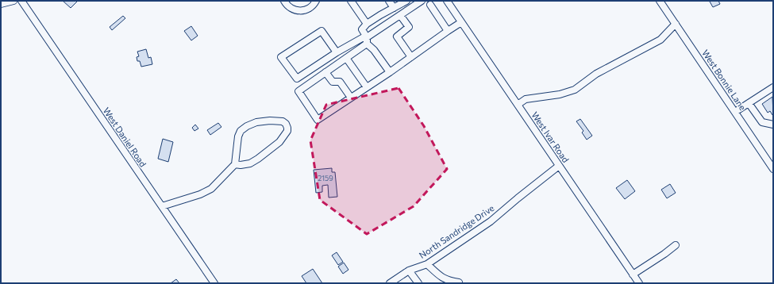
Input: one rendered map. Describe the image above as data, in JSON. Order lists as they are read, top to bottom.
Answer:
{
  "streets": {
    "street": [
      "West Bonnie Lane",
      "West Daniel Road",
      "West Ivar Road",
      "North Sandridge Drive"
    ]
  },
  "crossings": [
    ["West Ivar Road", "North Sandridge Drive"]
  ],
  "house_numbers": ["2159"]
}
